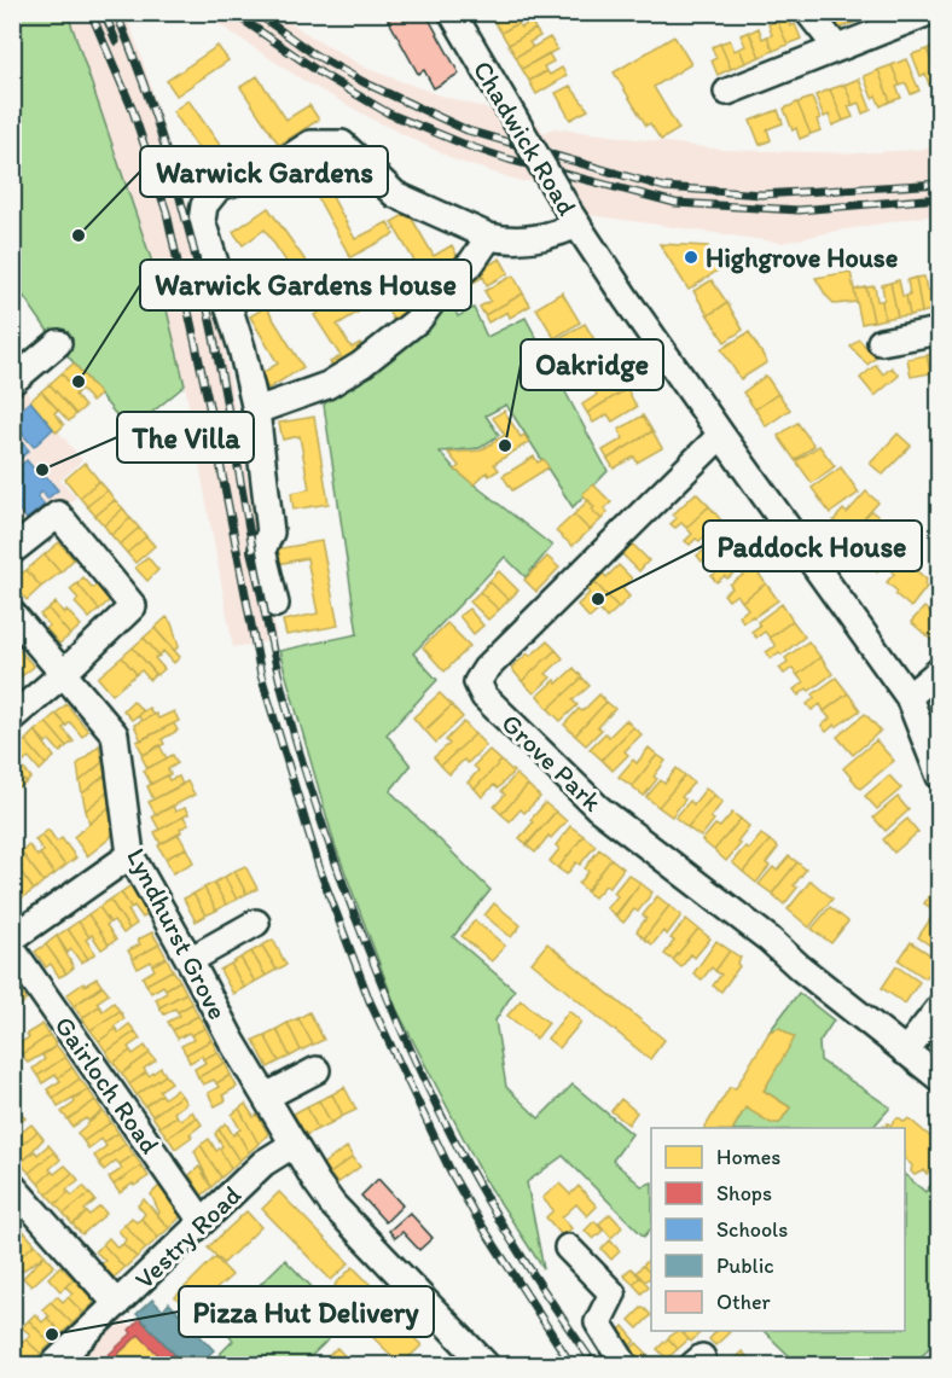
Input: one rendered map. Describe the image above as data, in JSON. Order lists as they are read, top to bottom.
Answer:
{
  "streets": {
    "street": [
      "Chadwick Road",
      "Grove Park",
      "Lyndhurst Grove",
      "Gairloch Road",
      "Vestry Road"
    ]
  },
  "crossings": [
    ["Lyndhurst Grove", "Vestry Road"],
    ["Gairloch Road", "Vestry Road"]
  ],
  "places": [
    "Warwick Gardens",
    "Highgrove House",
    "Warwick Gardens House",
    "Oakridge",
    "The Villa",
    "Paddock House",
    "Pizza Hut Delivery"
  ],
  "legend": [
    "Homes",
    "Shops",
    "Schools",
    "Public",
    "Other"
  ]
}
